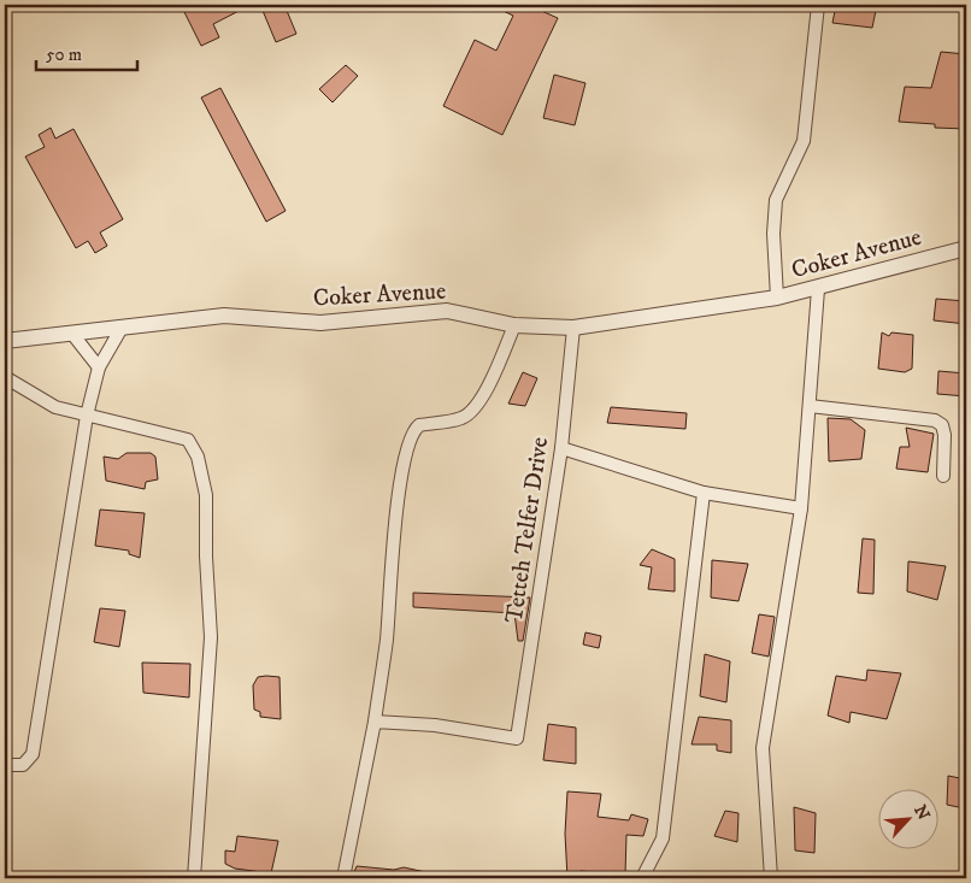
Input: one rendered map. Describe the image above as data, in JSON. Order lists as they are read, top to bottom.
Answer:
{
  "streets": {
    "street": ["Coker Avenue", "Tetteh Telfer Drive"]
  },
  "crossings": [
    ["Coker Avenue", "Tetteh Telfer Drive"]
  ],
  "scale_bar": "50 m",
  "north": "top right"
}
